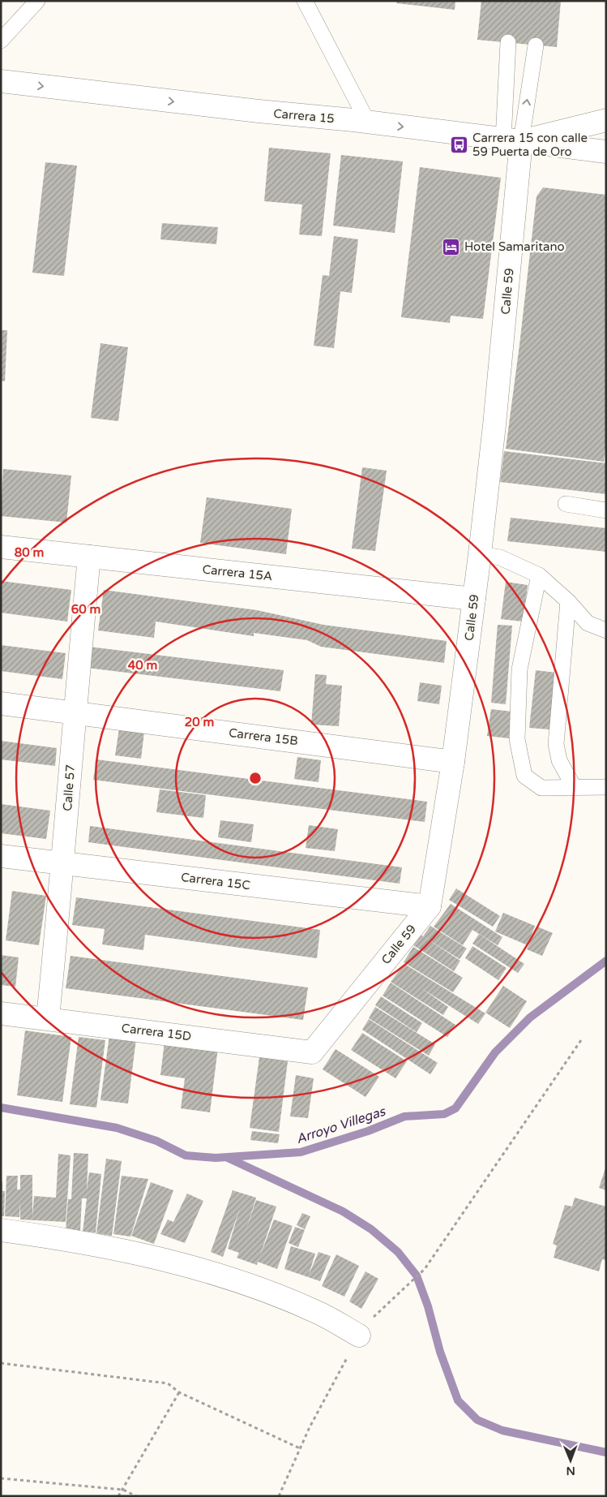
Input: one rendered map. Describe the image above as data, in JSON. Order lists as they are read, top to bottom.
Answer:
{
  "streets": {
    "street": [
      "Carrera 15",
      "Calle 59",
      "Carrera 15A",
      "Carrera 15B",
      "Calle 57",
      "Carrera 15C",
      "Carrera 15D"
    ]
  },
  "crossings": [
    ["Carrera 15", "Calle 59"],
    ["Calle 59", "Carrera 15A"],
    ["Calle 59", "Carrera 15B"],
    ["Calle 59", "Carrera 15C"],
    ["Calle 59", "Carrera 15D"],
    ["Carrera 15A", "Calle 57"],
    ["Carrera 15B", "Calle 57"],
    ["Calle 57", "Carrera 15C"],
    ["Calle 57", "Carrera 15D"]
  ],
  "one_way": ["Carrera 15"],
  "water": ["Arroyo Villegas"],
  "places": {
    "bus stop": ["Carrera 15 con calle 59 Puerta de Oro"],
    "hotel": ["Hotel Samaritano"]
  },
  "north": "bottom",
  "rings": [
    "80 m",
    "60 m",
    "40 m",
    "20 m"
  ]
}
